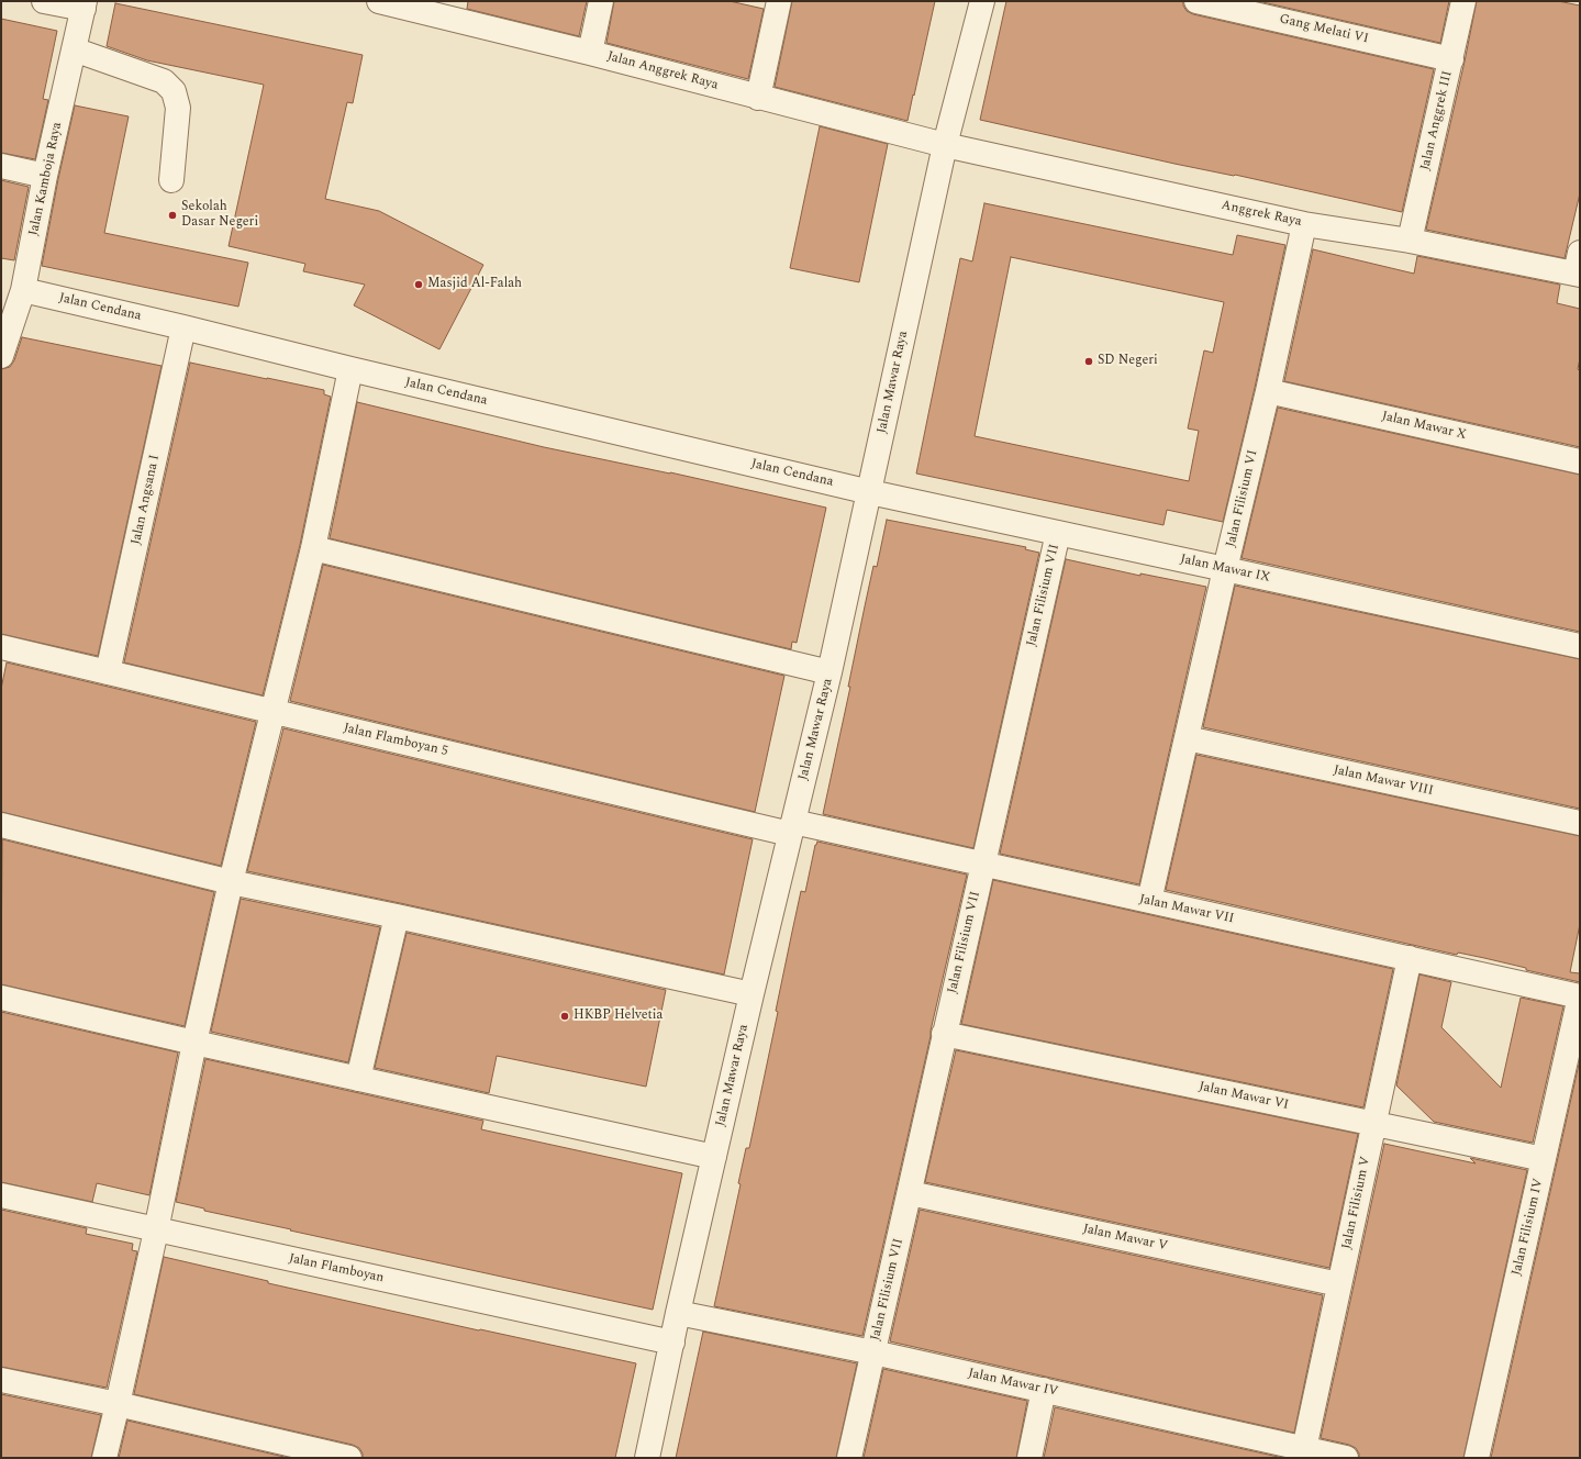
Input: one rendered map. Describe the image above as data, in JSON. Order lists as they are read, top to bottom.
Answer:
{
  "streets": {
    "street": [
      "Gang Melati VI",
      "Jalan Anggrek Raya",
      "Jalan Anggrek III",
      "Jalan Kamboja Raya",
      "Anggrek Raya",
      "Jalan Cendana",
      "Jalan Mawar Raya",
      "Jalan Mawar X",
      "Jalan Filisium VI",
      "Jalan Angsana I",
      "Jalan Mawar IX",
      "Jalan Filisium VII",
      "Jalan Flamboyan 5",
      "Jalan Mawar VIII",
      "Jalan Mawar VII",
      "Jalan Mawar VI",
      "Jalan Filisium V",
      "Jalan Filisium IV",
      "Jalan Mawar V",
      "Jalan Flamboyan",
      "Jalan Mawar IV"
    ]
  },
  "crossings": [
    ["Gang Melati VI", "Jalan Anggrek III"],
    ["Jalan Anggrek Raya", "Anggrek Raya"],
    ["Jalan Anggrek Raya", "Jalan Mawar Raya"],
    ["Jalan Anggrek III", "Anggrek Raya"],
    ["Jalan Kamboja Raya", "Jalan Cendana"],
    ["Anggrek Raya", "Jalan Mawar Raya"],
    ["Anggrek Raya", "Jalan Filisium VI"],
    ["Jalan Cendana", "Jalan Mawar Raya"],
    ["Jalan Cendana", "Jalan Angsana I"],
    ["Jalan Cendana", "Jalan Mawar IX"],
    ["Jalan Mawar Raya", "Jalan Mawar IX"],
    ["Jalan Mawar Raya", "Jalan Flamboyan 5"],
    ["Jalan Mawar Raya", "Jalan Mawar VII"],
    ["Jalan Mawar Raya", "Jalan Flamboyan"],
    ["Jalan Mawar Raya", "Jalan Mawar IV"],
    ["Jalan Mawar X", "Jalan Filisium VI"],
    ["Jalan Filisium VI", "Jalan Mawar IX"],
    ["Jalan Filisium VI", "Jalan Mawar VIII"],
    ["Jalan Filisium VI", "Jalan Mawar VII"],
    ["Jalan Angsana I", "Jalan Flamboyan 5"],
    ["Jalan Mawar IX", "Jalan Filisium VII"],
    ["Jalan Filisium VII", "Jalan Mawar VII"],
    ["Jalan Filisium VII", "Jalan Mawar VI"],
    ["Jalan Filisium VII", "Jalan Mawar V"],
    ["Jalan Filisium VII", "Jalan Mawar IV"],
    ["Jalan Flamboyan 5", "Jalan Mawar VII"],
    ["Jalan Mawar VII", "Jalan Filisium V"],
    ["Jalan Mawar VII", "Jalan Filisium IV"],
    ["Jalan Mawar VI", "Jalan Filisium V"],
    ["Jalan Mawar VI", "Jalan Filisium IV"],
    ["Jalan Filisium V", "Jalan Mawar V"],
    ["Jalan Filisium V", "Jalan Mawar IV"]
  ],
  "places": [
    "Sekolah Dasar Negeri",
    "Masjid Al-Falah",
    "SD Negeri",
    "HKBP Helvetia"
  ]
}
